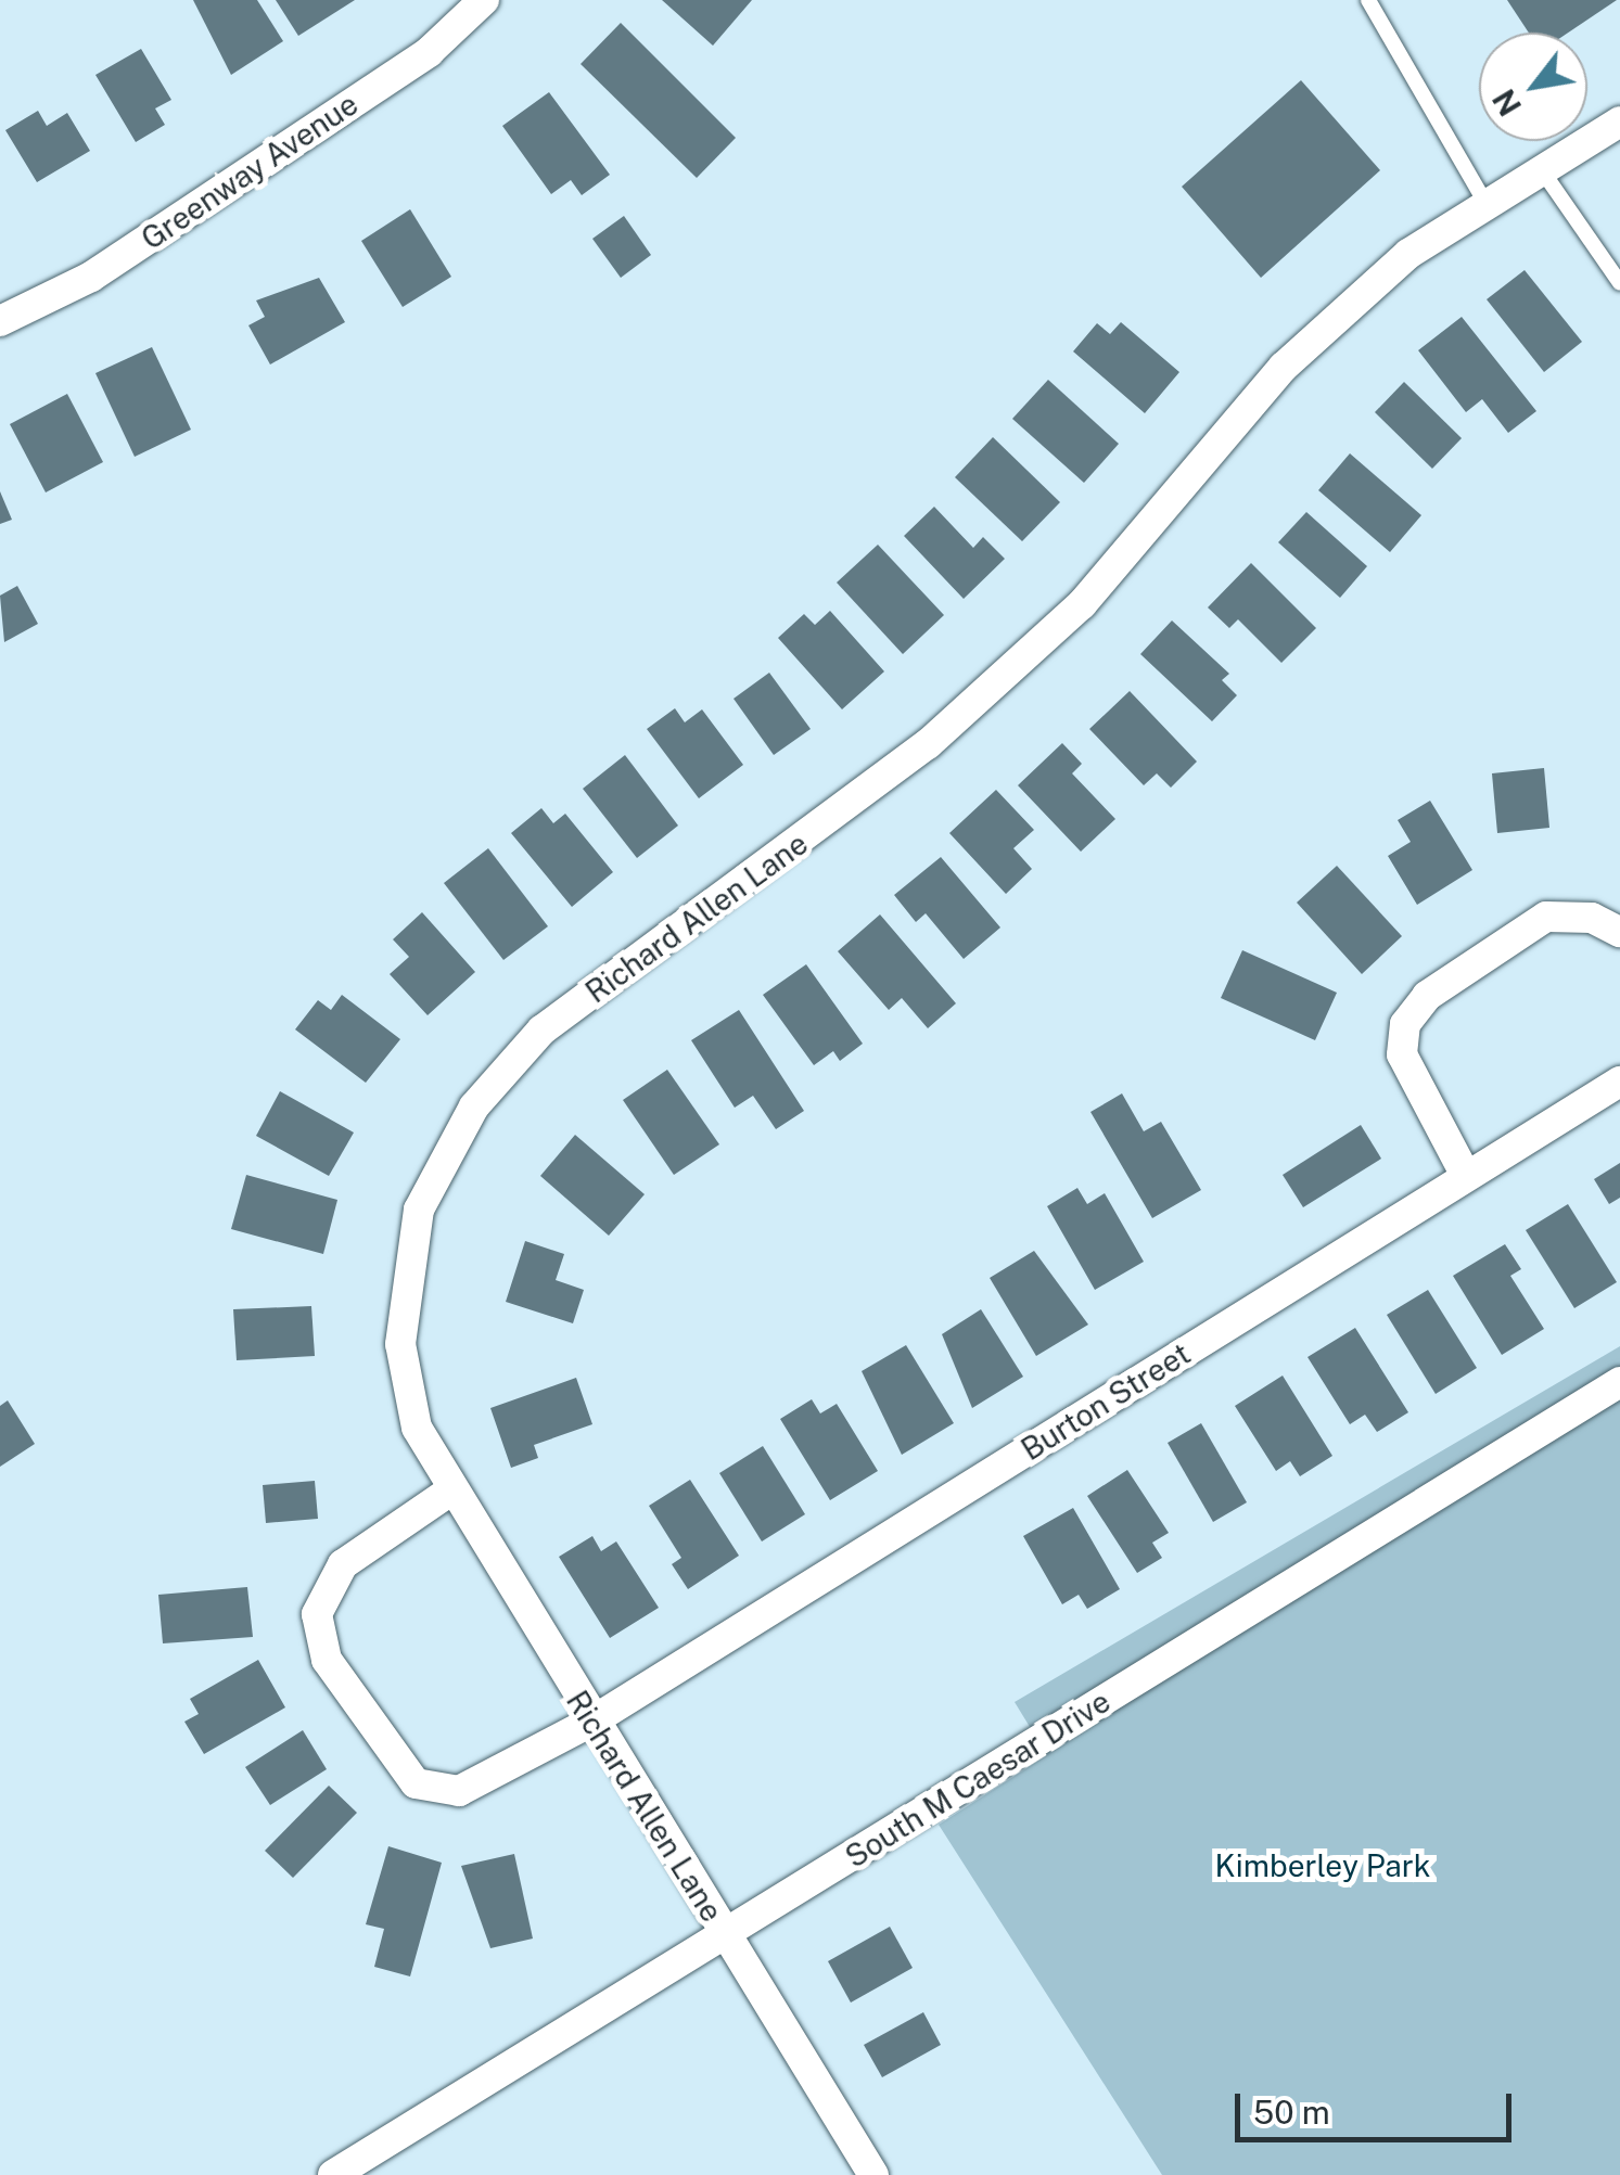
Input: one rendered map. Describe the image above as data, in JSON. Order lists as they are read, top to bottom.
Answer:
{
  "streets": {
    "street": [
      "Greenway Avenue",
      "Richard Allen Lane",
      "Burton Street",
      "South M Caesar Drive"
    ]
  },
  "crossings": [
    ["Richard Allen Lane", "Burton Street"],
    ["Richard Allen Lane", "South M Caesar Drive"]
  ],
  "parks": ["Kimberley Park"],
  "scale_bar": "50 m",
  "north": "bottom left"
}
